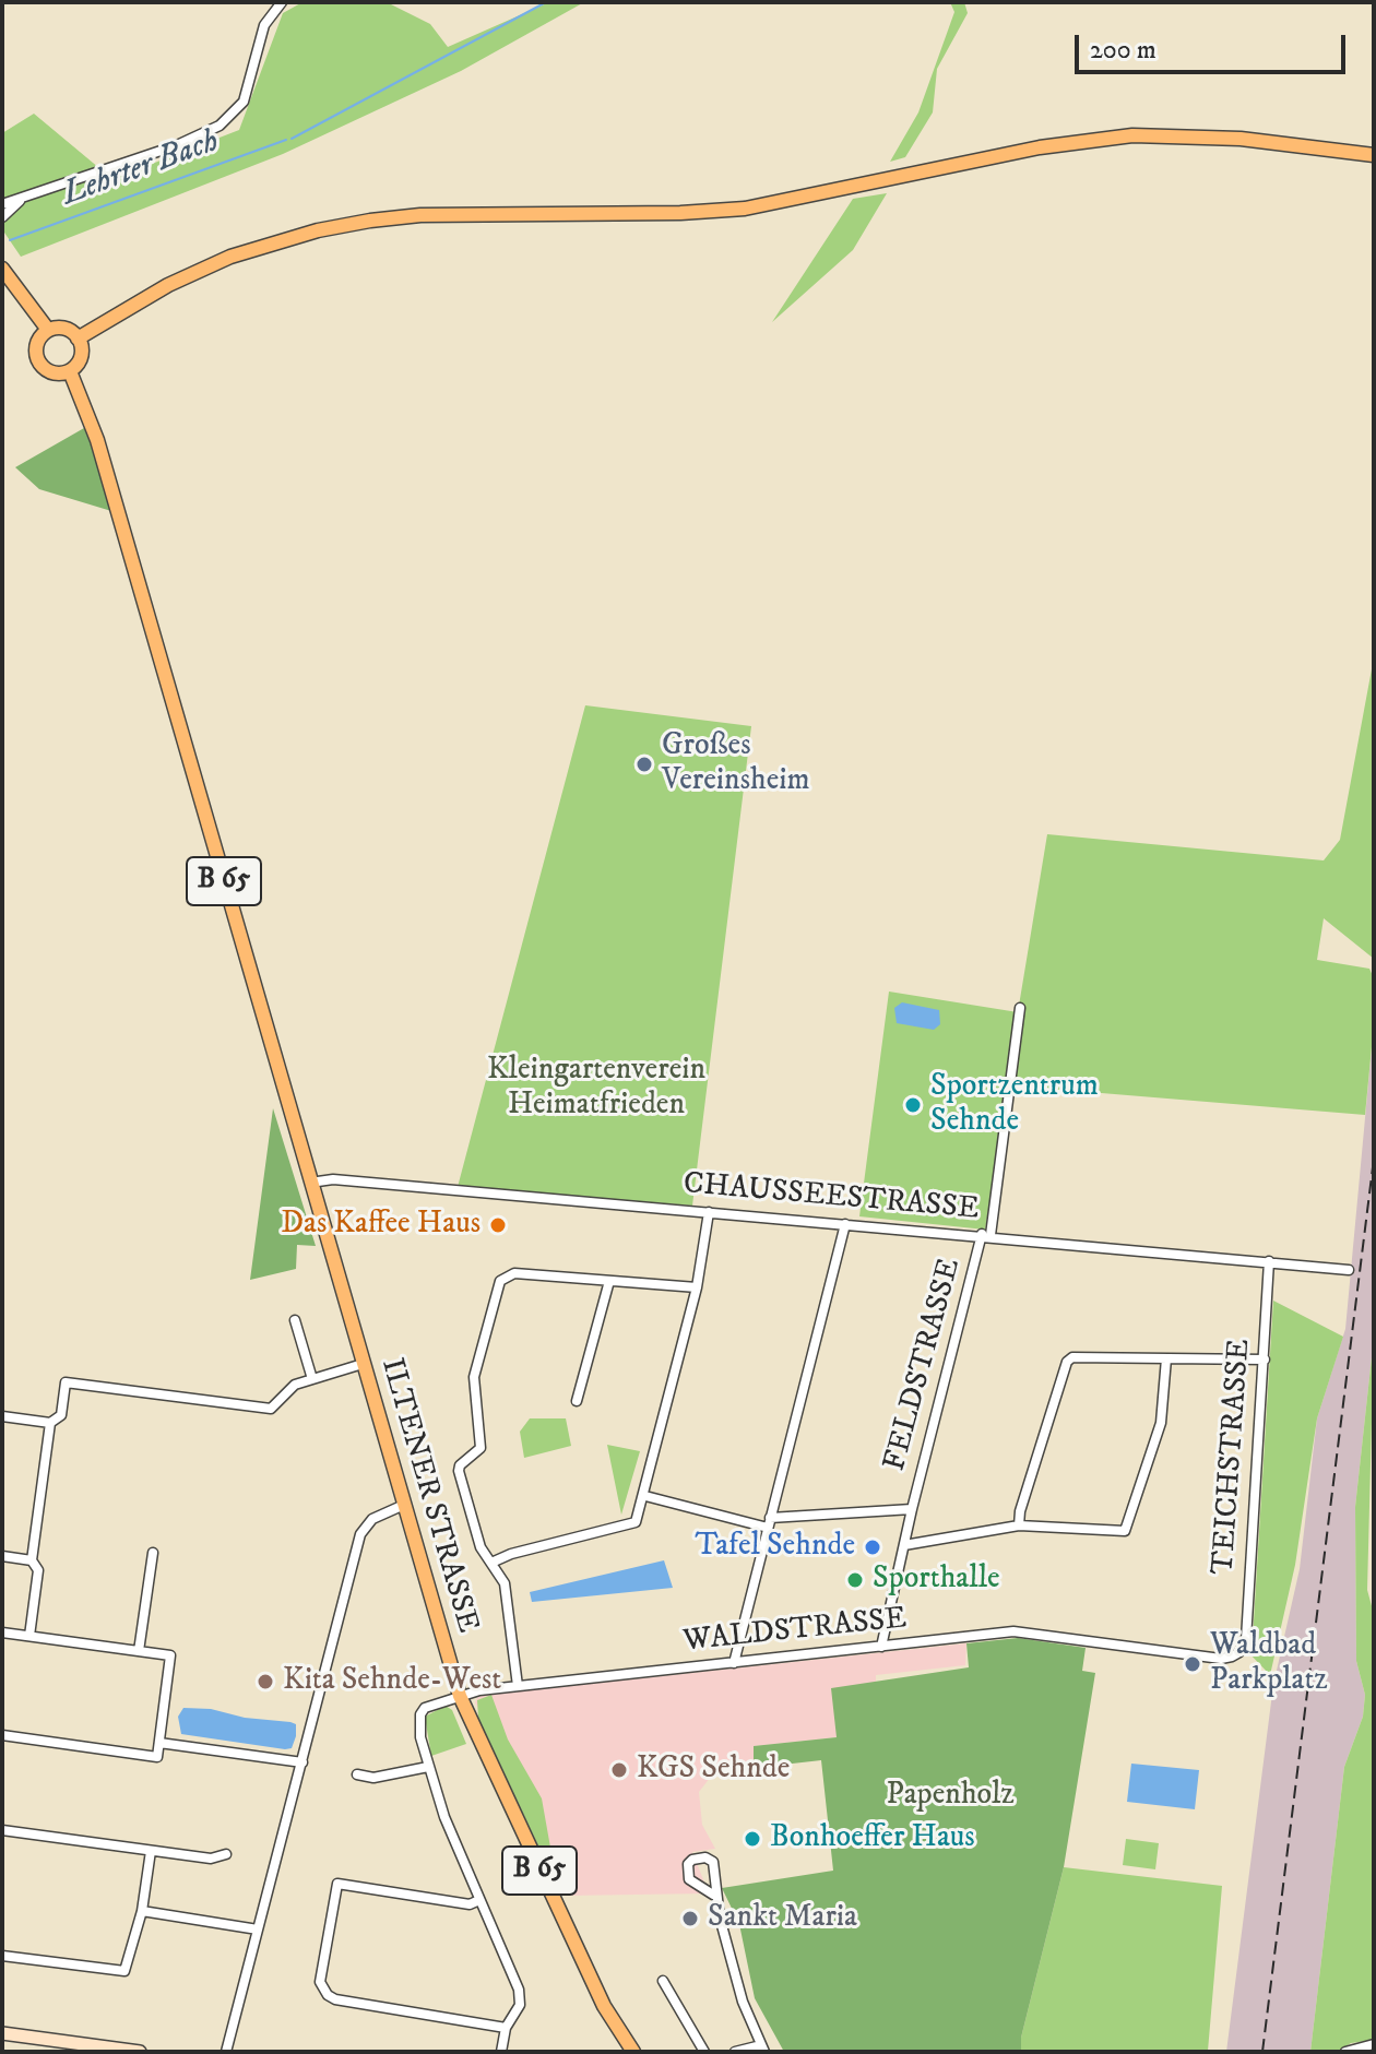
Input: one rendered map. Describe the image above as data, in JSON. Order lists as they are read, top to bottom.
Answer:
{
  "streets": {
    "main road": ["B 65", "ILTENER STRASSE"],
    "street": [
      "CHAUSSEESTRASSE",
      "FELDSTRASSE",
      "TEICHSTRASSE",
      "WALDSTRASSE"
    ]
  },
  "crossings": [
    ["B 65", "CHAUSSEESTRASSE"],
    ["B 65", "ILTENER STRASSE"],
    ["CHAUSSEESTRASSE", "FELDSTRASSE"],
    ["CHAUSSEESTRASSE", "TEICHSTRASSE"],
    ["CHAUSSEESTRASSE", "ILTENER STRASSE"],
    ["FELDSTRASSE", "WALDSTRASSE"],
    ["TEICHSTRASSE", "WALDSTRASSE"],
    ["ILTENER STRASSE", "WALDSTRASSE"]
  ],
  "water": ["Lehrter Bach"],
  "parks": ["Kleingartenverein Heimatfrieden", "Papenholz"],
  "places": [
    "Großes Vereinsheim",
    "Sportzentrum Sehnde",
    "Das Kaffee Haus",
    "Tafel Sehnde",
    "Sporthalle",
    "Waldbad Parkplatz",
    "Kita Sehnde-West",
    "KGS Sehnde",
    "Bonhoeffer Haus",
    "Sankt Maria"
  ],
  "scale_bar": "200 m"
}
